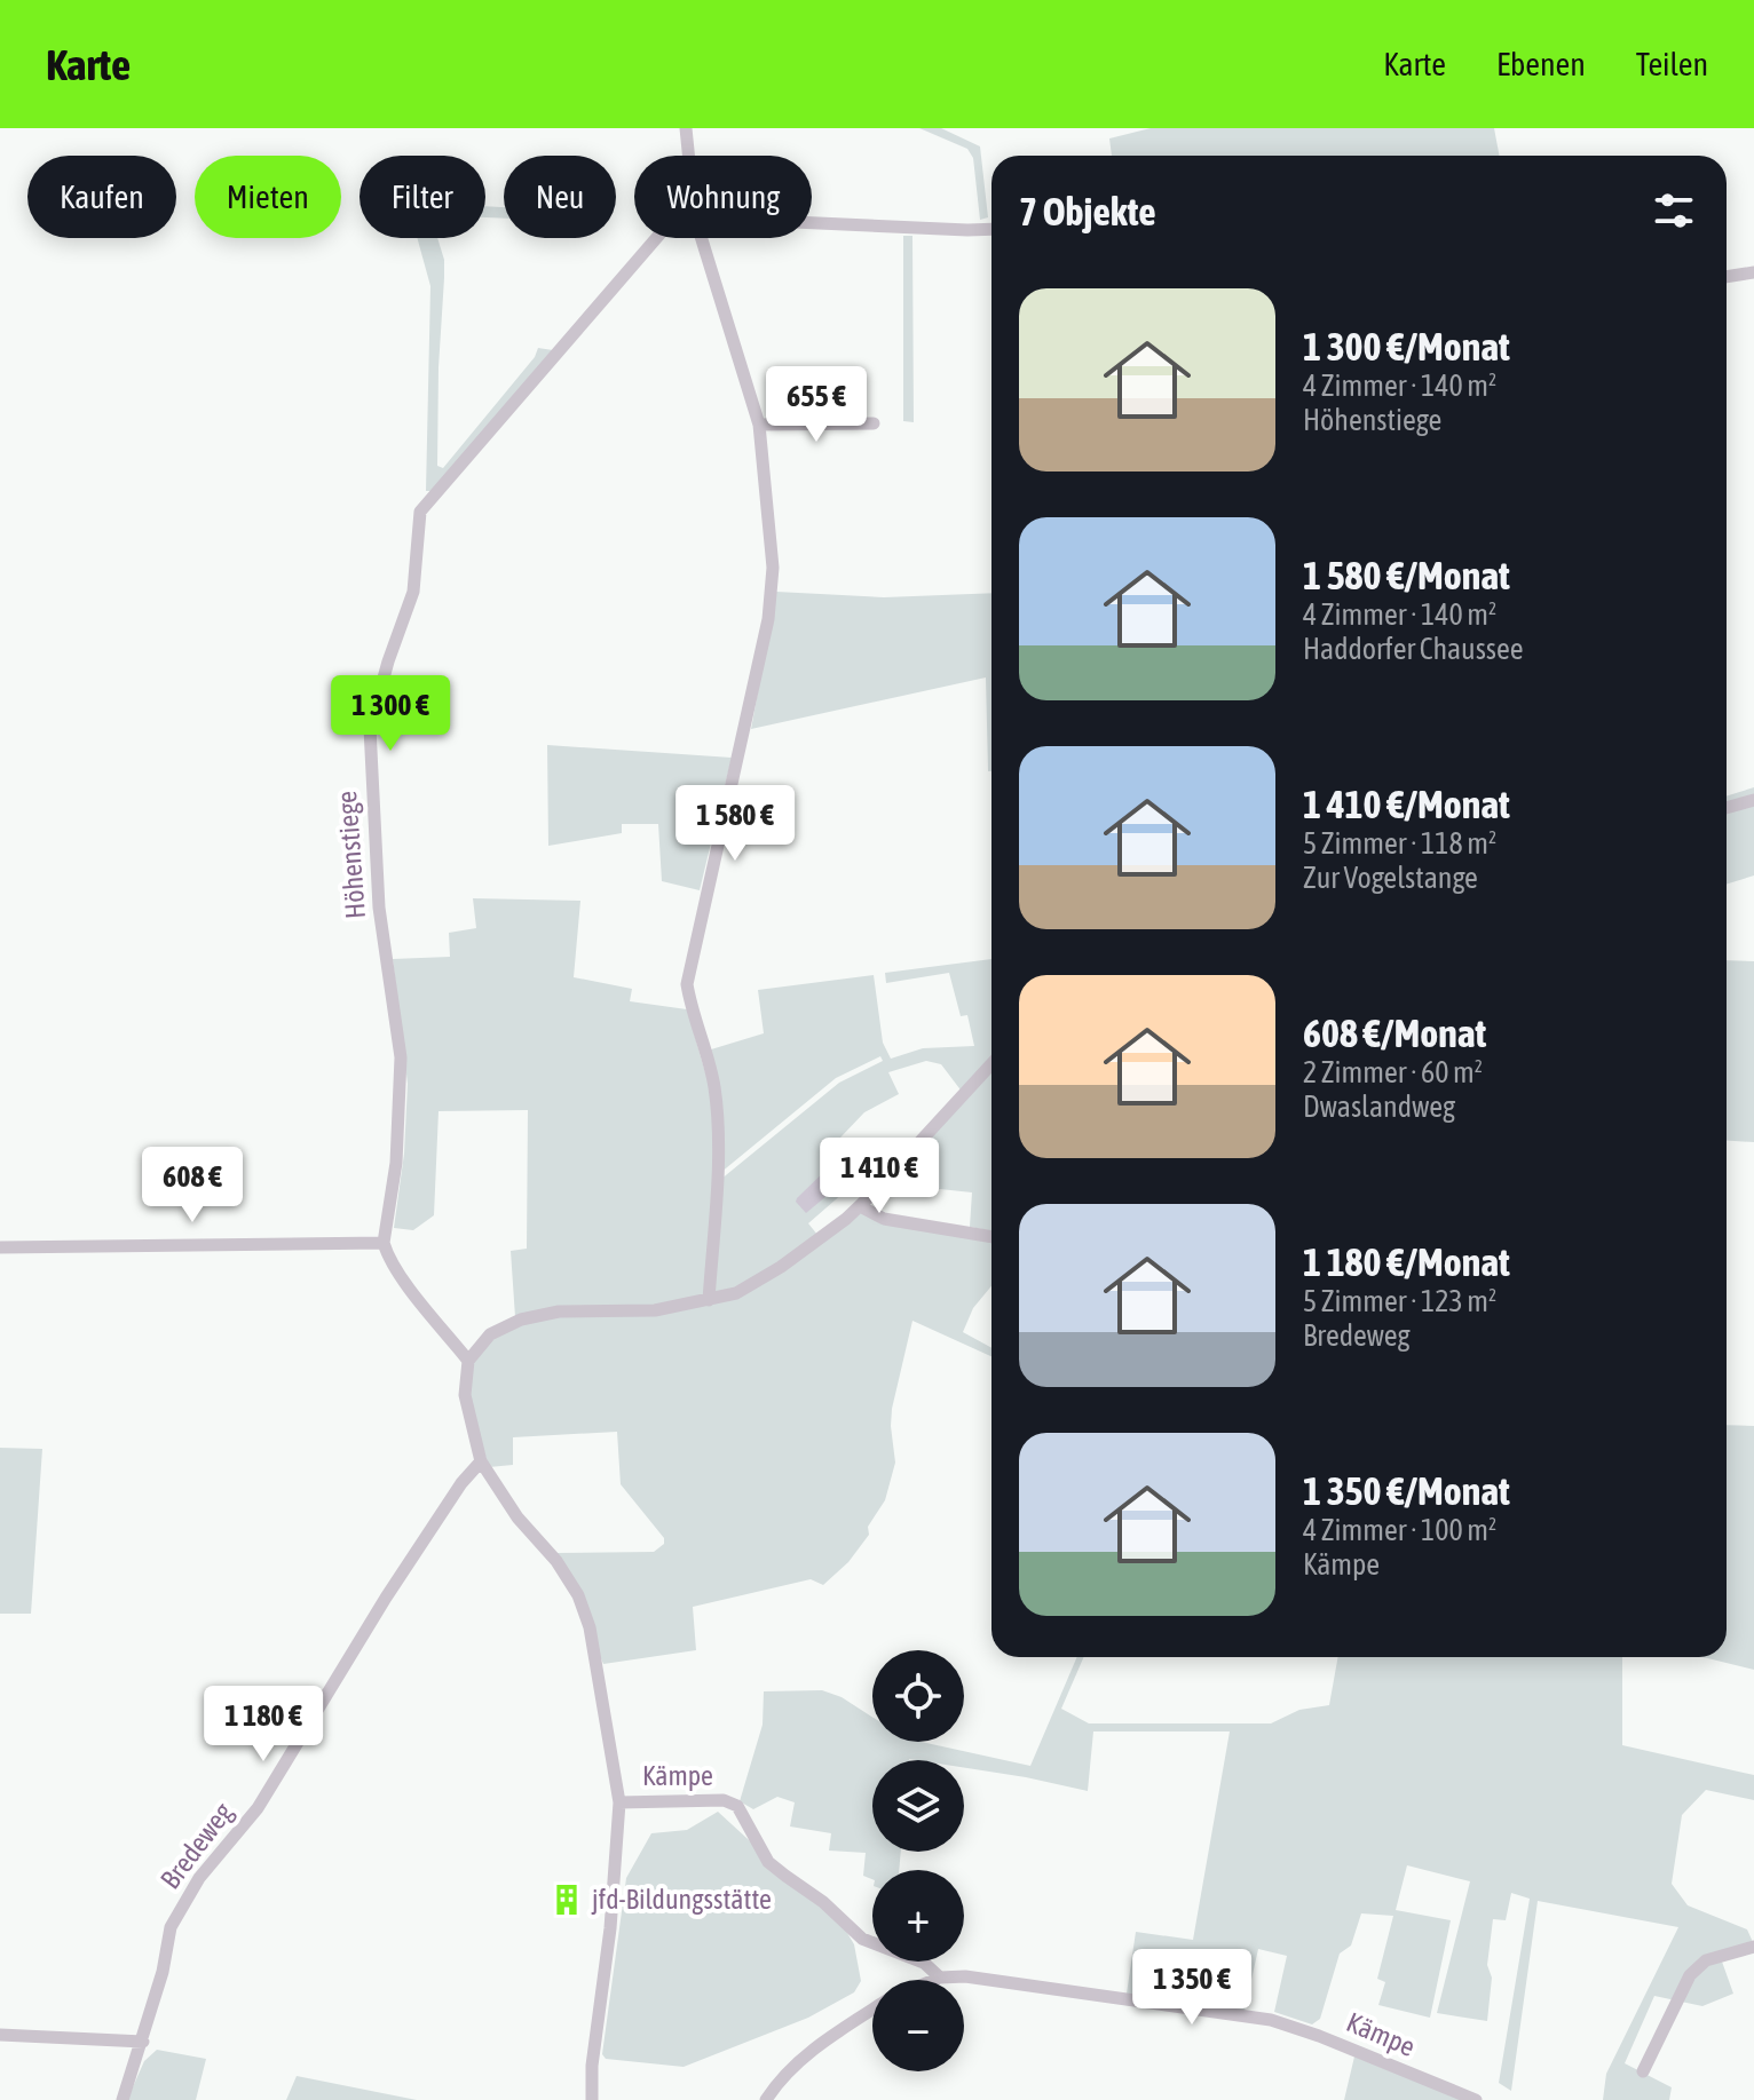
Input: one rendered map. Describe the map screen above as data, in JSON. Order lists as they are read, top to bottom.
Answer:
{
  "streets": {
    "street": ["Höhenstiege", "Kämpe", "Bredeweg"]
  },
  "places": {
    "building": ["jfd-Bildungsstätte"]
  },
  "page": {
    "header": "Karte",
    "nav": ["Karte", "Ebenen", "Teilen"],
    "chip": [
      "Kaufen",
      "Mieten",
      "Filter",
      "Neu",
      "Wohnung"
    ],
    "heading": "7 Objekte",
    "list": [
      {
        "name": "1 300 €/Monat",
        "note": "4 Zimmer · 140 m² · Höhenstiege"
      },
      {
        "name": "1 580 €/Monat",
        "note": "4 Zimmer · 140 m² · Haddorfer Chaussee"
      },
      {
        "name": "1 410 €/Monat",
        "note": "5 Zimmer · 118 m² · Zur Vogelstange"
      },
      {
        "name": "608 €/Monat",
        "note": "2 Zimmer · 60 m² · Dwaslandweg"
      },
      {
        "name": "1 180 €/Monat",
        "note": "5 Zimmer · 123 m² · Bredeweg"
      },
      {
        "name": "1 350 €/Monat",
        "note": "4 Zimmer · 100 m² · Kämpe"
      }
    ],
    "price": [
      "655 €",
      "1 300 €",
      "1 580 €",
      "1 410 €",
      "608 €",
      "1 180 €",
      "1 350 €"
    ],
    "map_buttons": ["+", "−"]
  }
}
